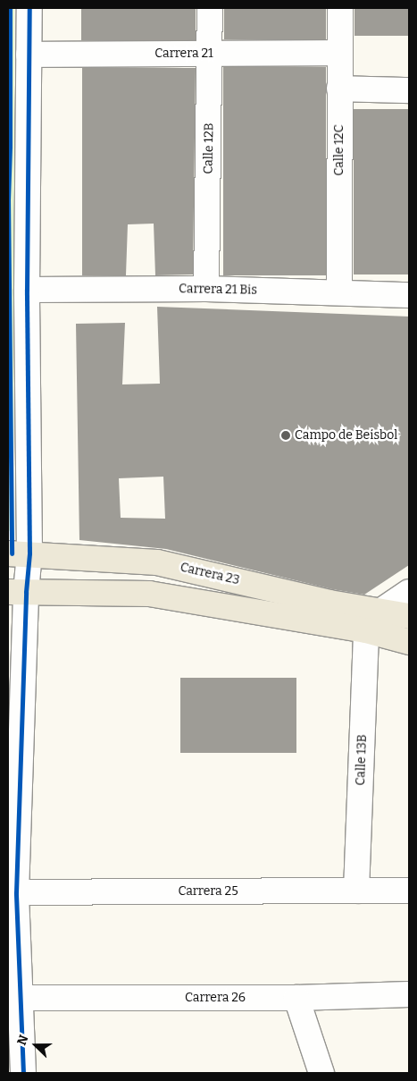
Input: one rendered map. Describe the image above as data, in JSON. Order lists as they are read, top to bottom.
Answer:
{
  "streets": {
    "main road": ["Carrera 23"],
    "street": [
      "Carrera 21",
      "Calle 12B",
      "Calle 12C",
      "Carrera 21 Bis",
      "Calle 13B",
      "Carrera 25",
      "Carrera 26"
    ]
  },
  "crossings": [
    ["Carrera 21", "Calle 12B"],
    ["Carrera 21", "Calle 12C"],
    ["Calle 12B", "Carrera 21 Bis"],
    ["Calle 12C", "Carrera 21 Bis"],
    ["Calle 13B", "Carrera 25"]
  ],
  "places": ["Campo de Beisbol"],
  "north": "left"
}
